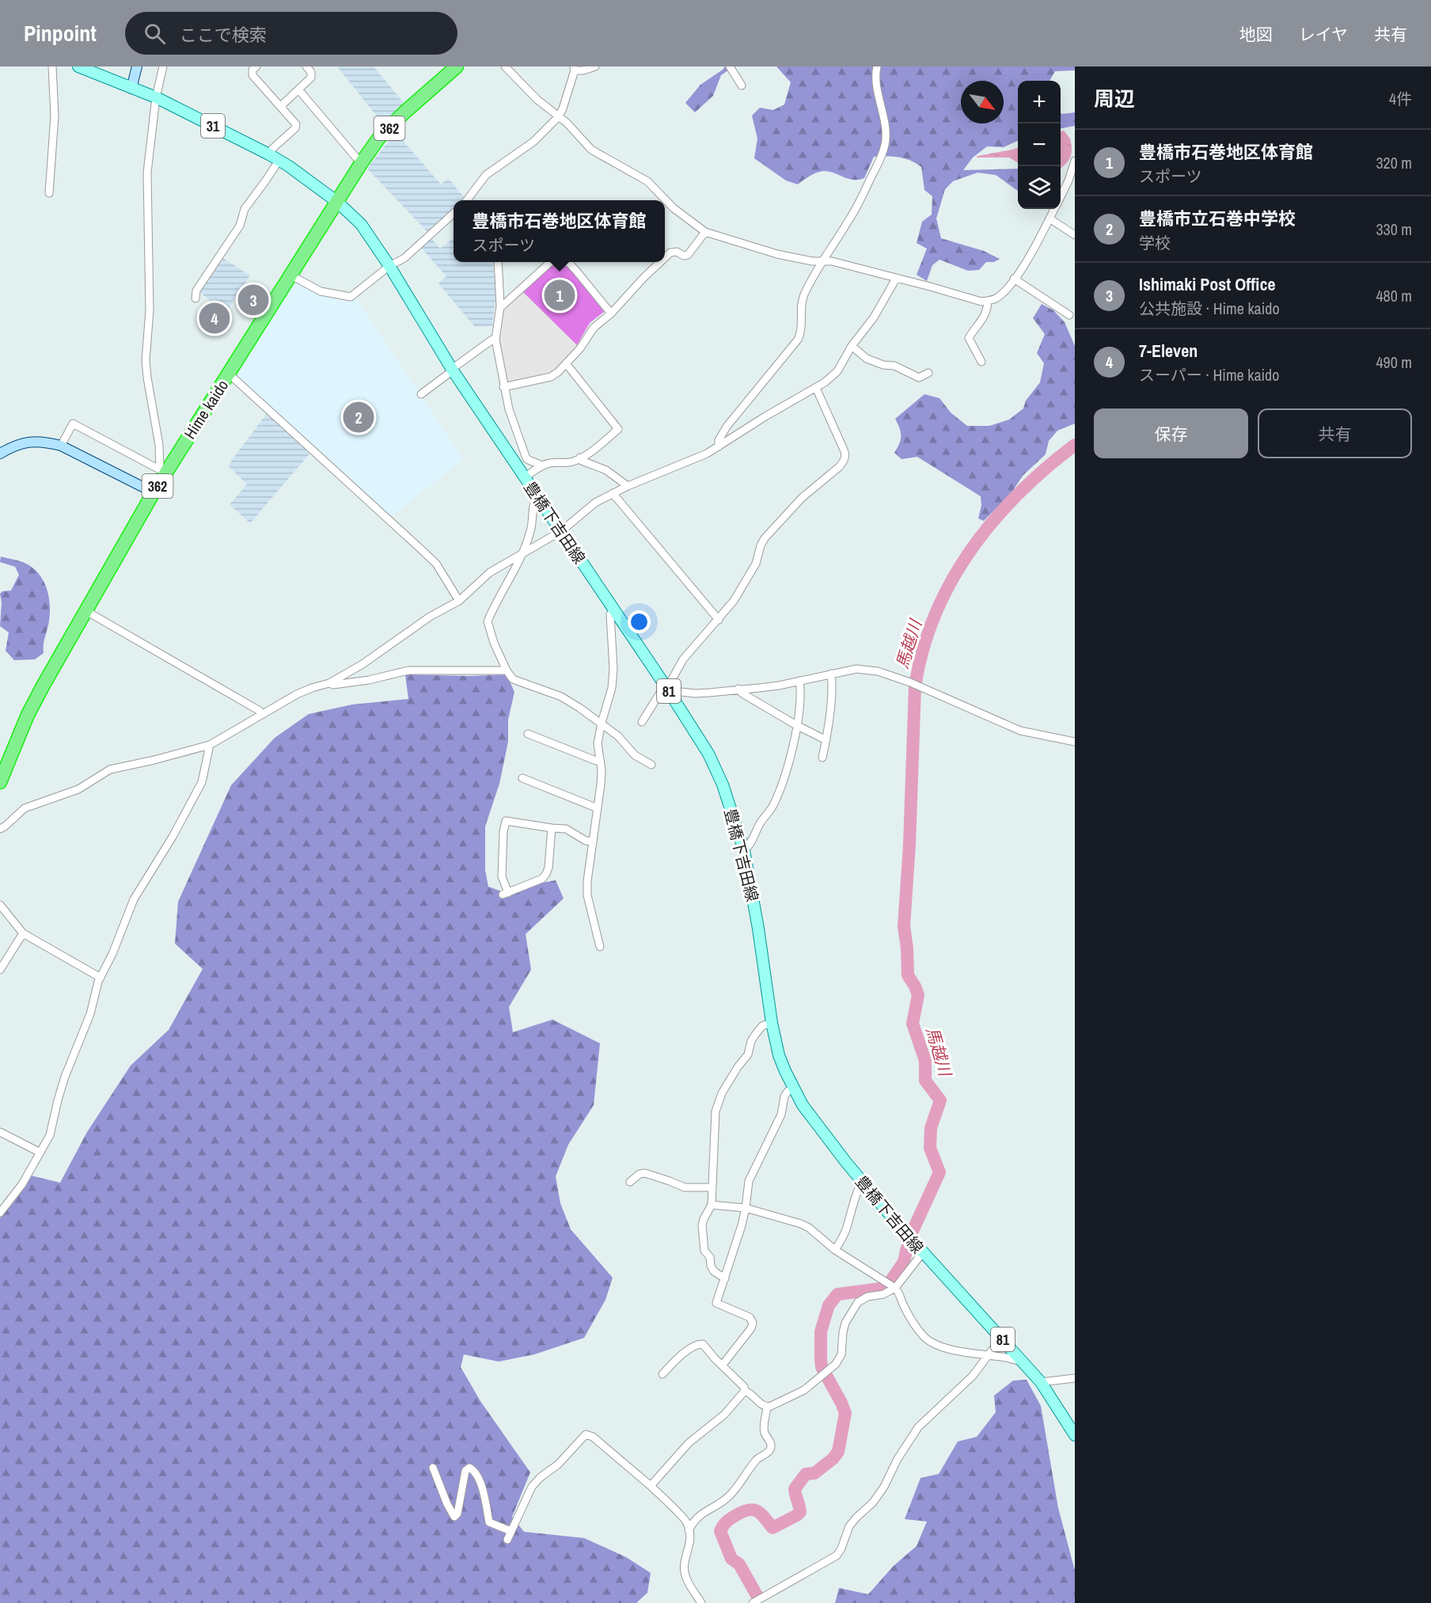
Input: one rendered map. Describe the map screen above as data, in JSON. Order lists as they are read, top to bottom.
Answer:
{
  "streets": {
    "highway": ["362", "Hime kaido"],
    "main road": ["31", "豊橋下吉田線", "81"]
  },
  "crossings": [
    ["31", "Hime kaido"],
    ["31", "豊橋下吉田線"],
    ["Hime kaido", "豊橋下吉田線"]
  ],
  "water": ["馬越川"],
  "north": "bottom right",
  "page": {
    "header": "Pinpoint",
    "search": "ここで検索",
    "nav": ["地図", "レイヤ", "共有"],
    "heading": ["周辺", "4件"],
    "map_buttons": ["+", "−"],
    "list": [
      {
        "mark": "1",
        "name": "豊橋市石巻地区体育館",
        "note": "スポーツ",
        "value": "320 m"
      },
      {
        "mark": "2",
        "name": "豊橋市立石巻中学校",
        "note": "学校",
        "value": "330 m"
      },
      {
        "mark": "3",
        "name": "Ishimaki Post Office",
        "note": "公共施設 · Hime kaido",
        "value": "480 m"
      },
      {
        "mark": "4",
        "name": "7-Eleven",
        "note": "スーパー · Hime kaido",
        "value": "490 m"
      }
    ],
    "popup": ["豊橋市石巻地区体育館", "スポーツ"],
    "pins": [
      "1",
      "3",
      "4",
      "2"
    ],
    "buttons": ["保存", "共有"]
  }
}
